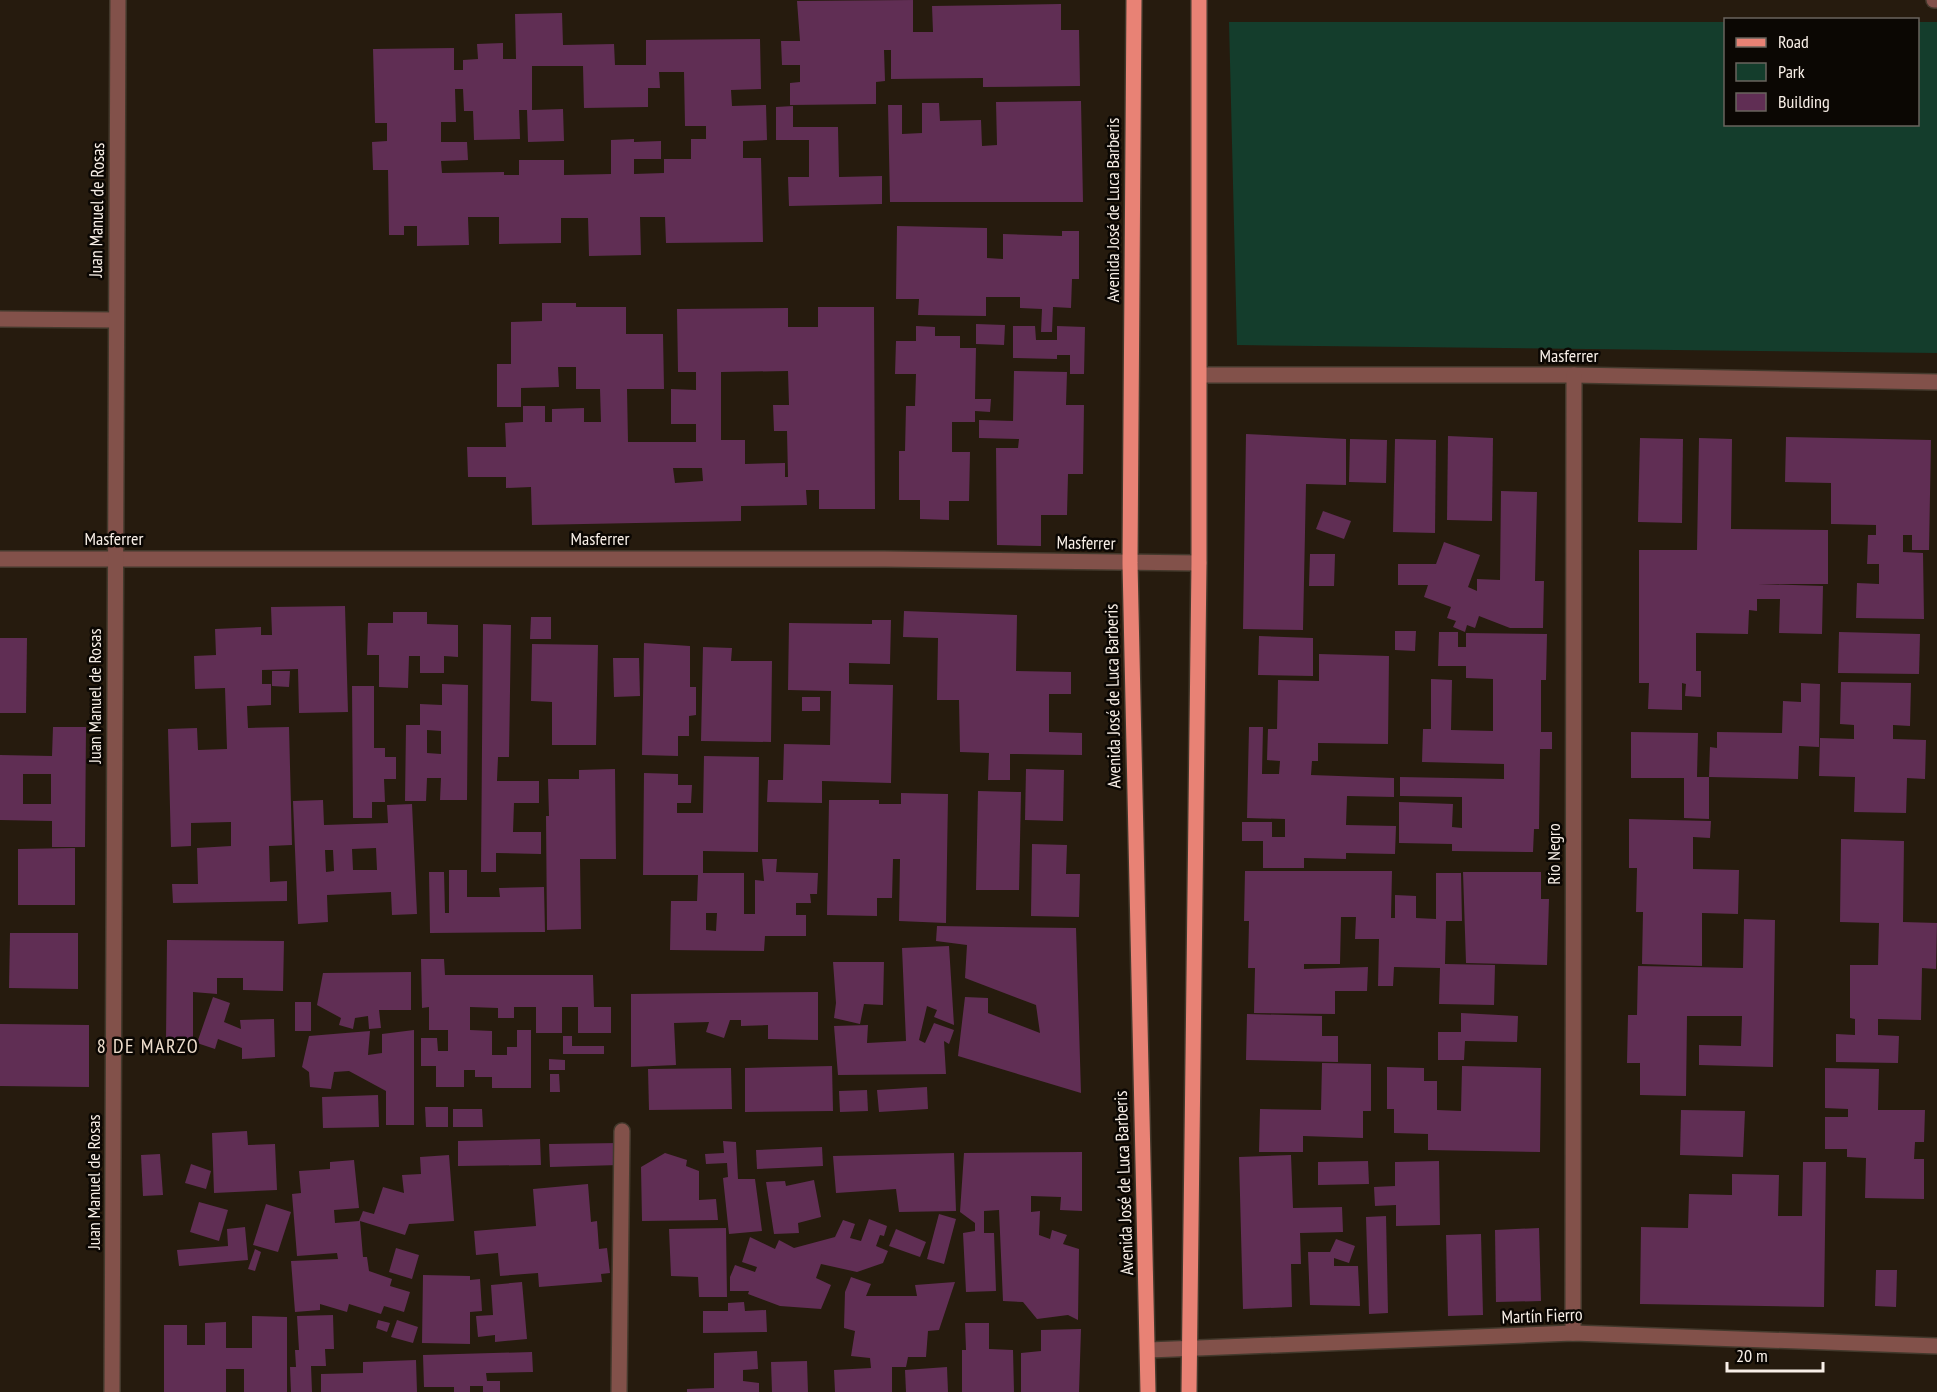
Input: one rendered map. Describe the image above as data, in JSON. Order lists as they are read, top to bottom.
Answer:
{
  "streets": {
    "main road": ["Avenida José de Luca Barberis"],
    "street": [
      "Juan Manuel de Rosas",
      "Masferrer",
      "Río Negro",
      "Martín Fierro"
    ]
  },
  "crossings": [
    ["Juan Manuel de Rosas", "Masferrer"],
    ["Avenida José de Luca Barberis", "Masferrer"],
    ["Avenida José de Luca Barberis", "Martín Fierro"],
    ["Masferrer", "Río Negro"],
    ["Río Negro", "Martín Fierro"]
  ],
  "districts": ["8 DE MARZO"],
  "legend": ["Road", "Park", "Building"],
  "scale_bar": "20 m"
}
